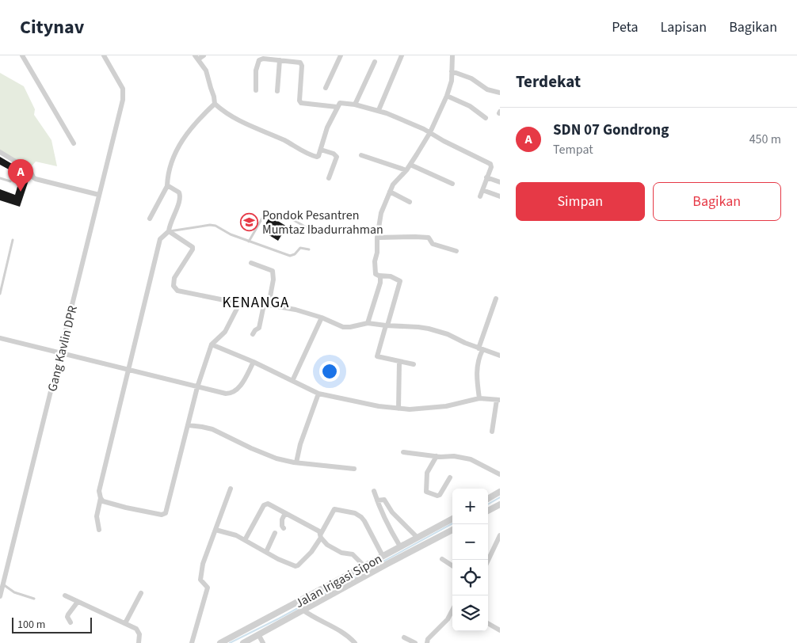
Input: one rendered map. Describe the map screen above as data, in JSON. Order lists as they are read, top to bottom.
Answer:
{
  "streets": {
    "street": ["Gang Kavlin DPR", "Jalan Irigasi Sipon"]
  },
  "districts": ["KENANGA"],
  "places": {
    "school or university": ["Pondok Pesantren Mumtaz Ibadurrahman"]
  },
  "scale_bar": "100 m",
  "page": {
    "header": "Citynav",
    "nav": ["Peta", "Lapisan", "Bagikan"],
    "heading": "Terdekat",
    "list": [
      {
        "mark": "A",
        "name": "SDN 07 Gondrong",
        "note": "Tempat",
        "value": "450 m"
      }
    ],
    "pins": "A",
    "buttons": ["Simpan", "Bagikan"],
    "map_buttons": ["+", "−"],
    "scale": "100 m"
  }
}
